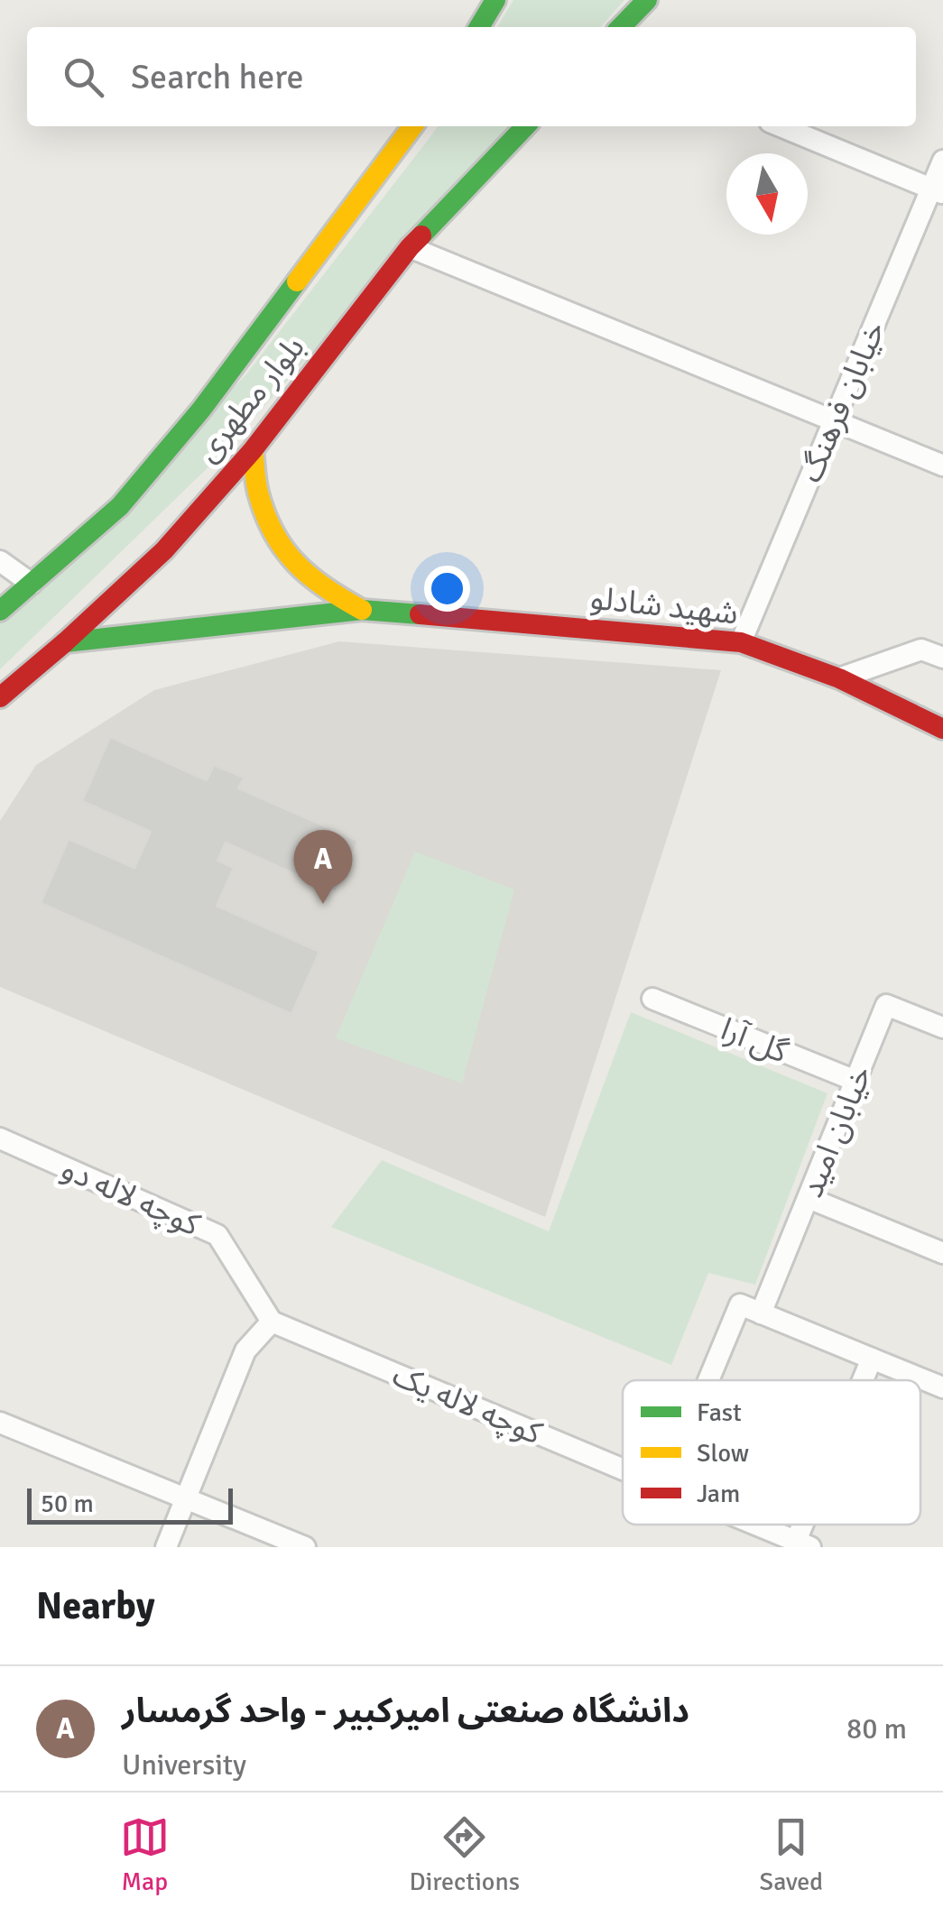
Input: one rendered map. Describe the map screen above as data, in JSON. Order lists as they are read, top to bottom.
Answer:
{
  "streets": {
    "main road": ["بلوار مطهری", "شهید شادلو"],
    "street": [
      "خیابان فرهنگ",
      "گل آرا",
      "خیابان امید",
      "کوچه لاله دو",
      "کوچه لاله یک"
    ]
  },
  "crossings": [
    ["خیابان فرهنگ", "شهید شادلو"],
    ["گل آرا", "خیابان امید"],
    ["کوچه لاله دو", "کوچه لاله یک"]
  ],
  "legend": ["Fast", "Slow", "Jam"],
  "scale_bar": "50 m",
  "north": "bottom",
  "page": {
    "search": "Search here",
    "pins": "A",
    "scale": "50 m",
    "heading": "Nearby",
    "list": [
      {
        "mark": "A",
        "name": "دانشگاه صنعتی امیرکبیر - واحد گرمسار",
        "note": "University",
        "value": "80 m"
      }
    ],
    "nav": ["Map", "Directions", "Saved"]
  }
}
